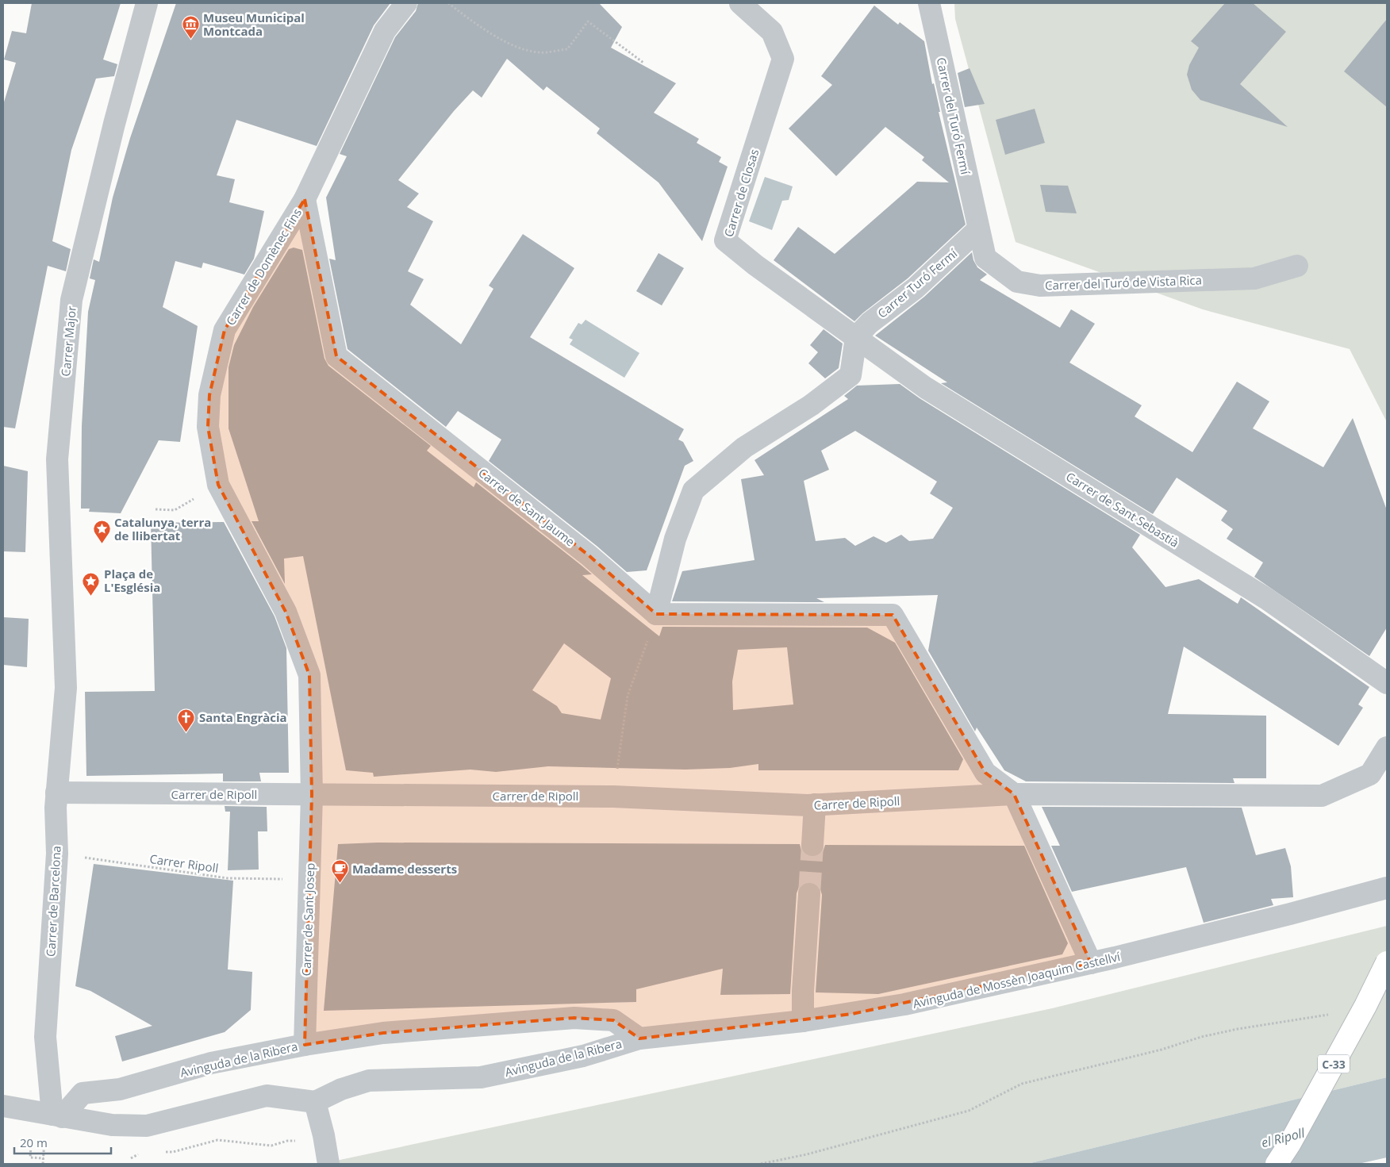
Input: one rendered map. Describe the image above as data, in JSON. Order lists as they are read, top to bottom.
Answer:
{
  "streets": {
    "highway": ["C-33"],
    "street": [
      "Carrer del Turó Fermí",
      "Carrer de Closas",
      "Carrer de Domènec Fins",
      "Carrer del Turó de Vista Rica",
      "Carrer Turó Fermí",
      "Carrer Major",
      "Carrer de Sant Jaume",
      "Carrer de Sant Sebastià",
      "Carrer de Ripoll",
      "Carrer de Barcelona",
      "Carrer de Sant Josep",
      "Avinguda de Mossèn Joaquim Castellví",
      "Avinguda de la Ribera"
    ],
    "path": ["Carrer Ripoll"]
  },
  "crossings": [
    ["Carrer del Turó Fermí", "Carrer del Turó de Vista Rica"],
    ["Carrer del Turó Fermí", "Carrer Turó Fermí"],
    ["Carrer de Closas", "Carrer Turó Fermí"],
    ["Carrer de Closas", "Carrer de Sant Sebastià"],
    ["Carrer de Domènec Fins", "Carrer de Sant Jaume"],
    ["Carrer de Domènec Fins", "Carrer de Ripoll"],
    ["Carrer de Domènec Fins", "Carrer de Sant Josep"],
    ["Carrer del Turó de Vista Rica", "Carrer Turó Fermí"],
    ["Carrer Turó Fermí", "Carrer de Sant Sebastià"],
    ["Carrer Major", "Carrer de Barcelona"],
    ["Carrer de Ripoll", "Carrer de Barcelona"],
    ["Carrer de Ripoll", "Carrer de Sant Josep"],
    ["Carrer Ripoll", "Carrer de Barcelona"],
    ["Carrer Ripoll", "Carrer de Sant Josep"],
    ["Carrer de Barcelona", "Avinguda de la Ribera"],
    ["Carrer de Sant Josep", "Avinguda de la Ribera"],
    ["Avinguda de Mossèn Joaquim Castellví", "Avinguda de la Ribera"]
  ],
  "water": ["el Ripoll"],
  "places": {
    "museum": ["Museu Municipal Montcada"],
    "place": ["Catalunya, terra de llibertat", "Plaça de L'Església"],
    "church": ["Santa Engràcia"],
    "cafe": ["Madame desserts"]
  },
  "scale_bar": "20 m"
}
